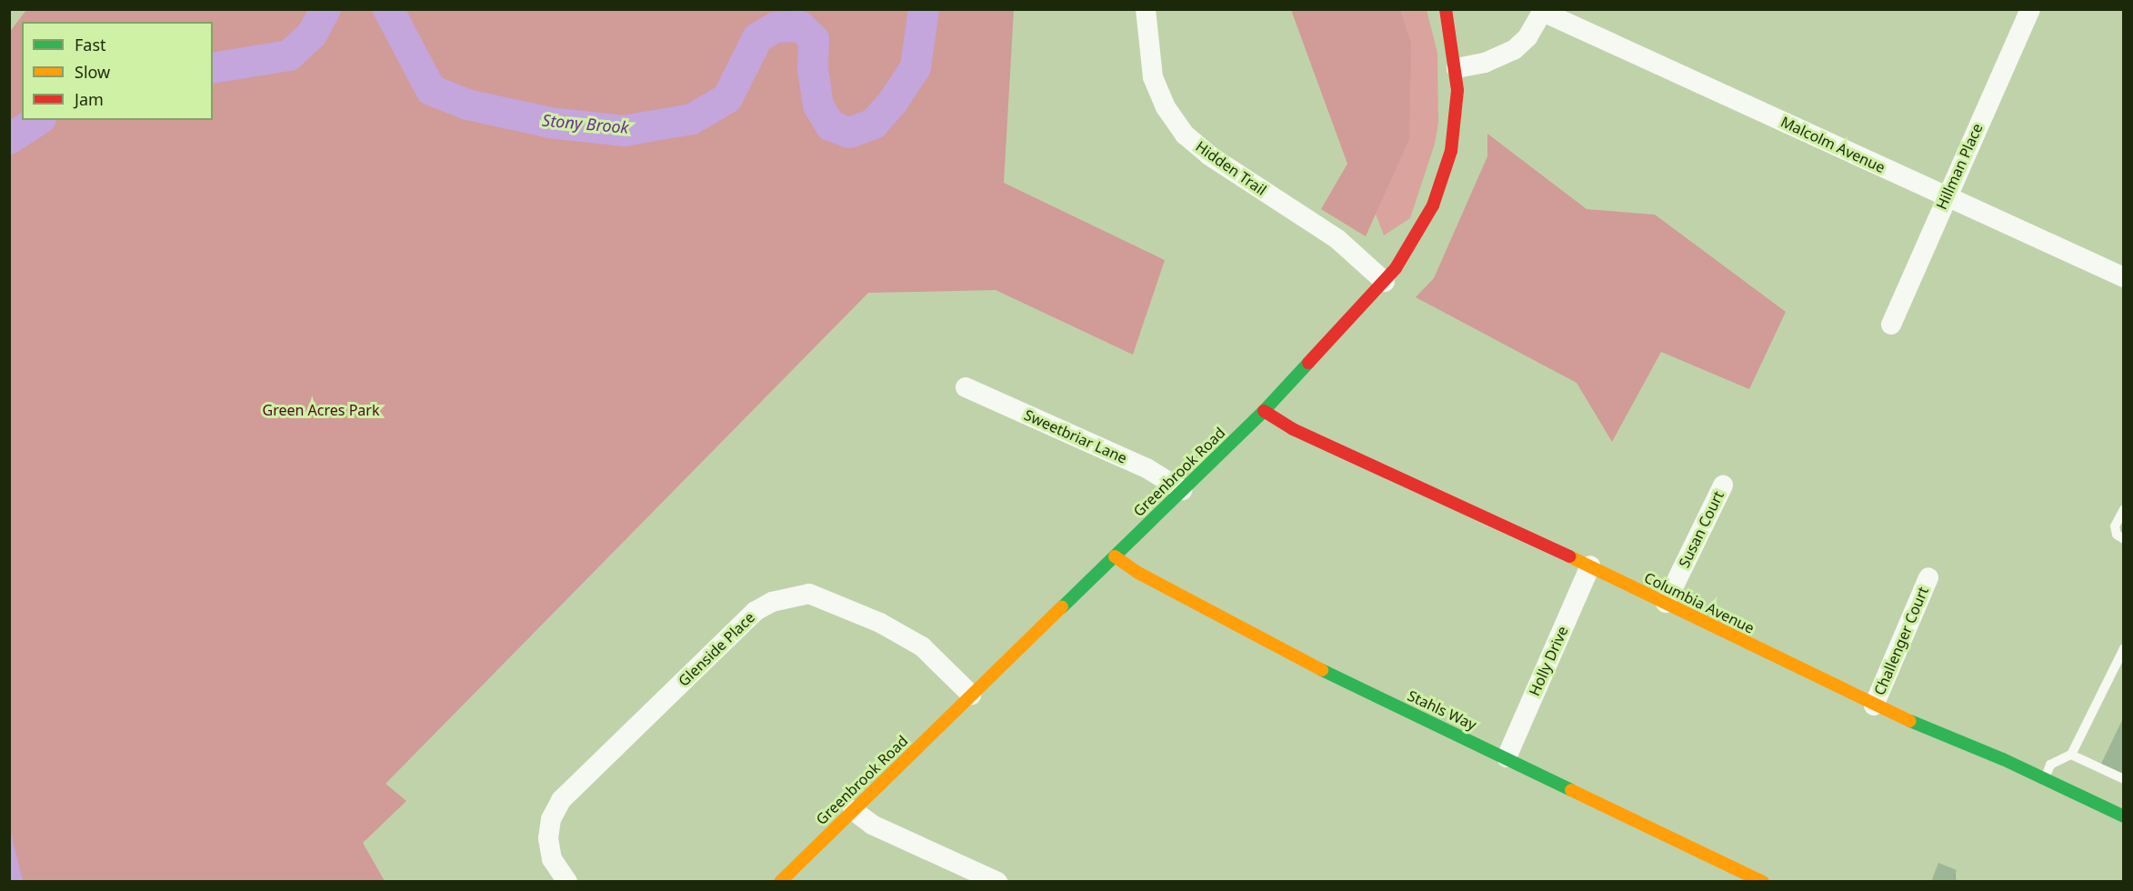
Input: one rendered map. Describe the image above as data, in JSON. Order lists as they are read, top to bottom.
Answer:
{
  "streets": {
    "street": [
      "Malcolm Avenue",
      "Hillman Place",
      "Hidden Trail",
      "Sweetbriar Lane",
      "Greenbrook Road",
      "Susan Court",
      "Columbia Avenue",
      "Challenger Court",
      "Glenside Place",
      "Holly Drive",
      "Stahls Way"
    ]
  },
  "crossings": [
    ["Malcolm Avenue", "Hillman Place"],
    ["Hidden Trail", "Greenbrook Road"],
    ["Sweetbriar Lane", "Greenbrook Road"],
    ["Greenbrook Road", "Columbia Avenue"],
    ["Greenbrook Road", "Glenside Place"],
    ["Greenbrook Road", "Stahls Way"],
    ["Susan Court", "Columbia Avenue"],
    ["Columbia Avenue", "Challenger Court"],
    ["Columbia Avenue", "Holly Drive"],
    ["Holly Drive", "Stahls Way"]
  ],
  "water": ["Stony Brook"],
  "parks": ["Green Acres Park"],
  "legend": ["Fast", "Slow", "Jam"]
}
